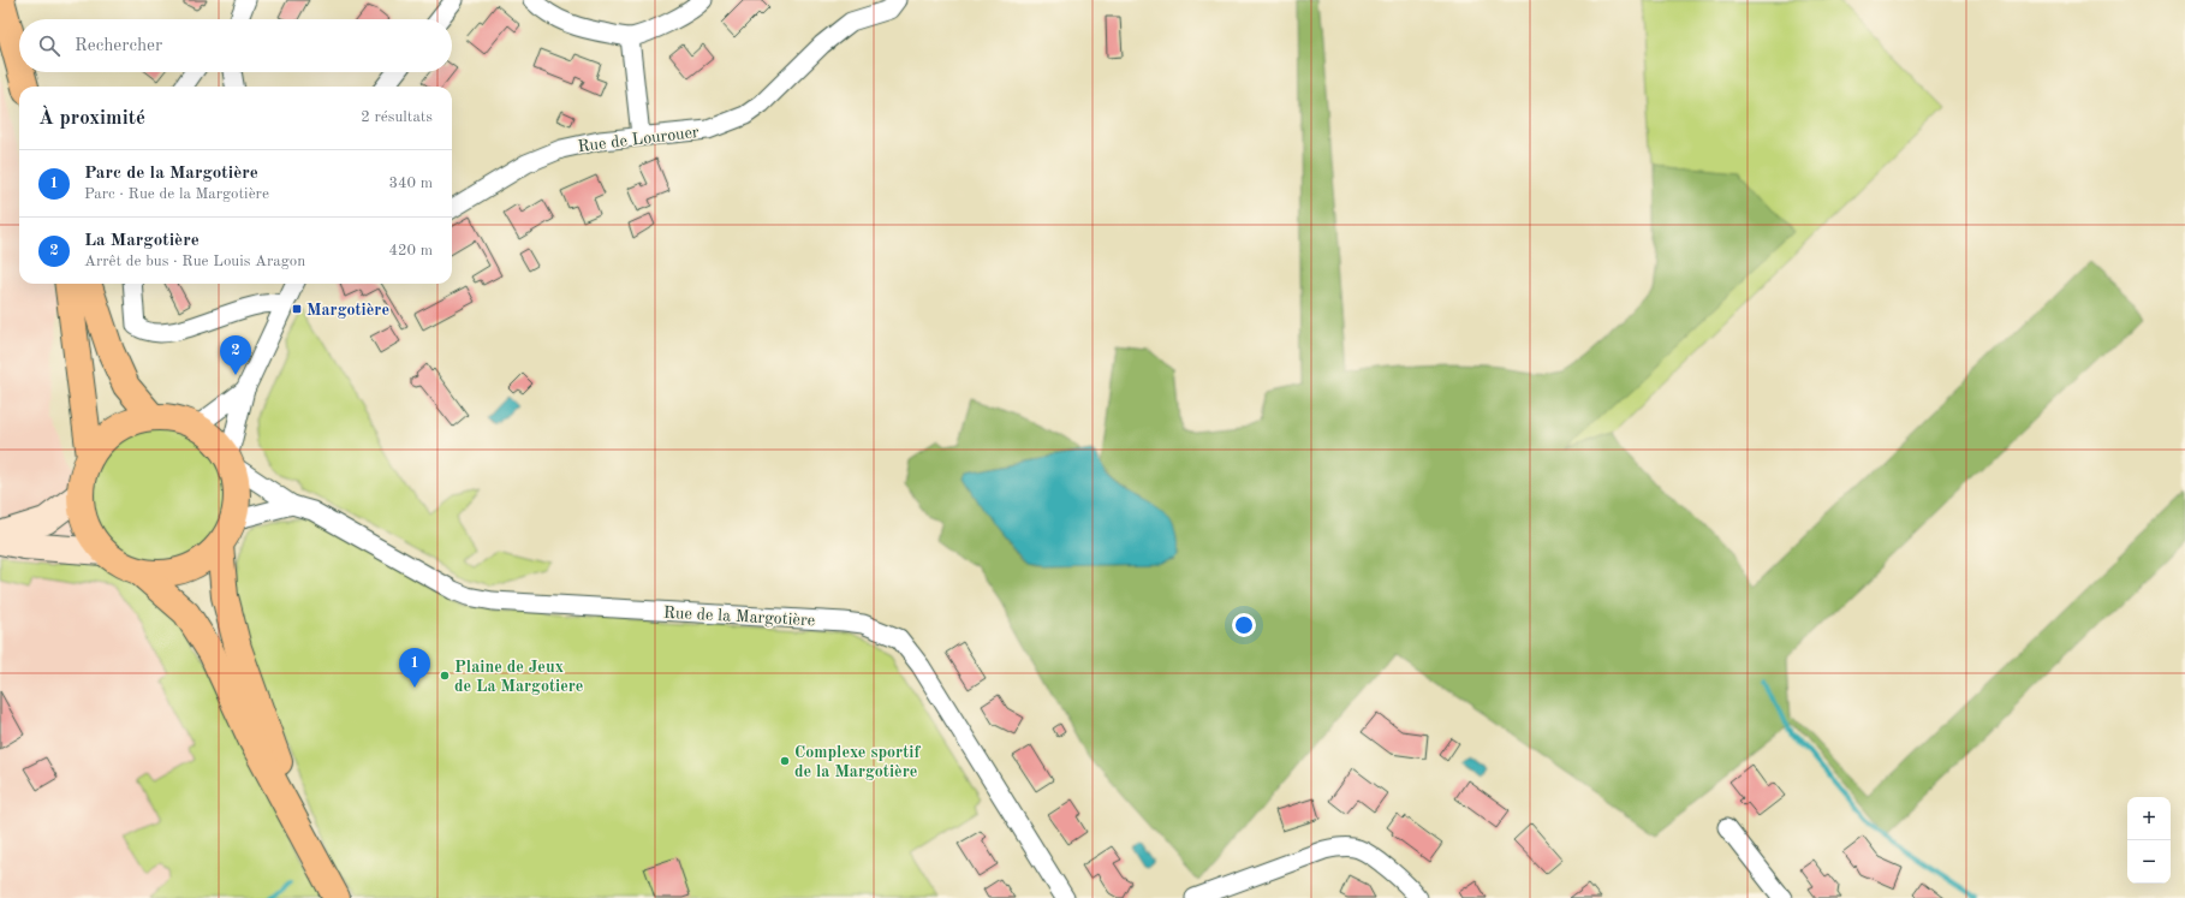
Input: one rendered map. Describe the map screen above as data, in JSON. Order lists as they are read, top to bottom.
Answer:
{
  "streets": {
    "street": ["Rue de Lourouer", "Rue de la Margotière"]
  },
  "places": {
    "transit": ["Margotière"],
    "other": ["Plaine de Jeux de La Margotiere", "Complexe sportif de la Margotière"]
  },
  "page": {
    "search": "Rechercher",
    "heading": ["À proximité", "2 résultats"],
    "list": [
      {
        "mark": "1",
        "name": "Parc de la Margotière",
        "note": "Parc · Rue de la Margotière",
        "value": "340 m"
      },
      {
        "mark": "2",
        "name": "La Margotière",
        "note": "Arrêt de bus · Rue Louis Aragon",
        "value": "420 m"
      }
    ],
    "pins": ["2", "1"],
    "map_buttons": ["+", "−"]
  }
}
